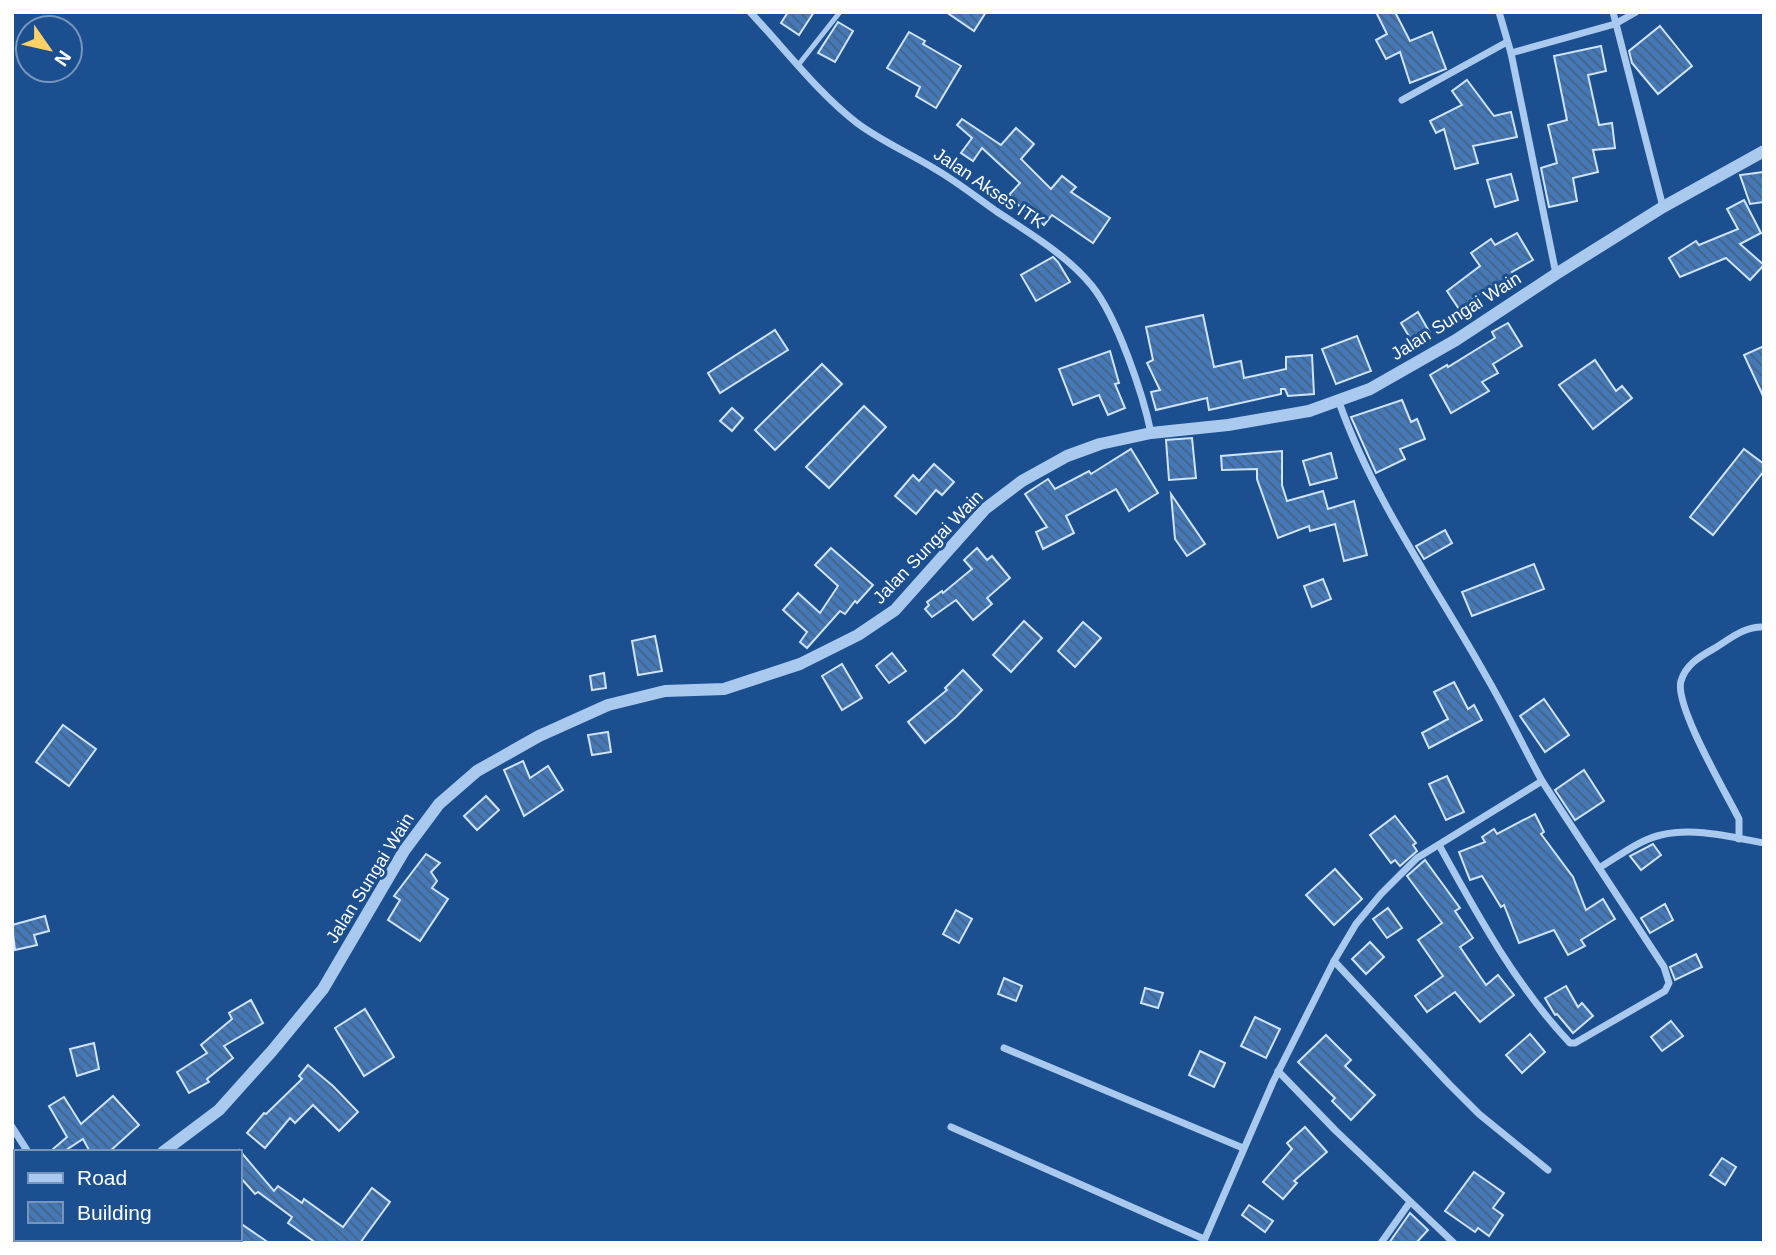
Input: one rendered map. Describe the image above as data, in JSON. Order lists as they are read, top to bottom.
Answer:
{
  "streets": {
    "street": ["Jalan Akses ITK", "Jalan Sungai Wain"]
  },
  "crossings": [
    ["Jalan Akses ITK", "Jalan Sungai Wain"]
  ],
  "legend": ["Road", "Building"],
  "north": "bottom right"
}
